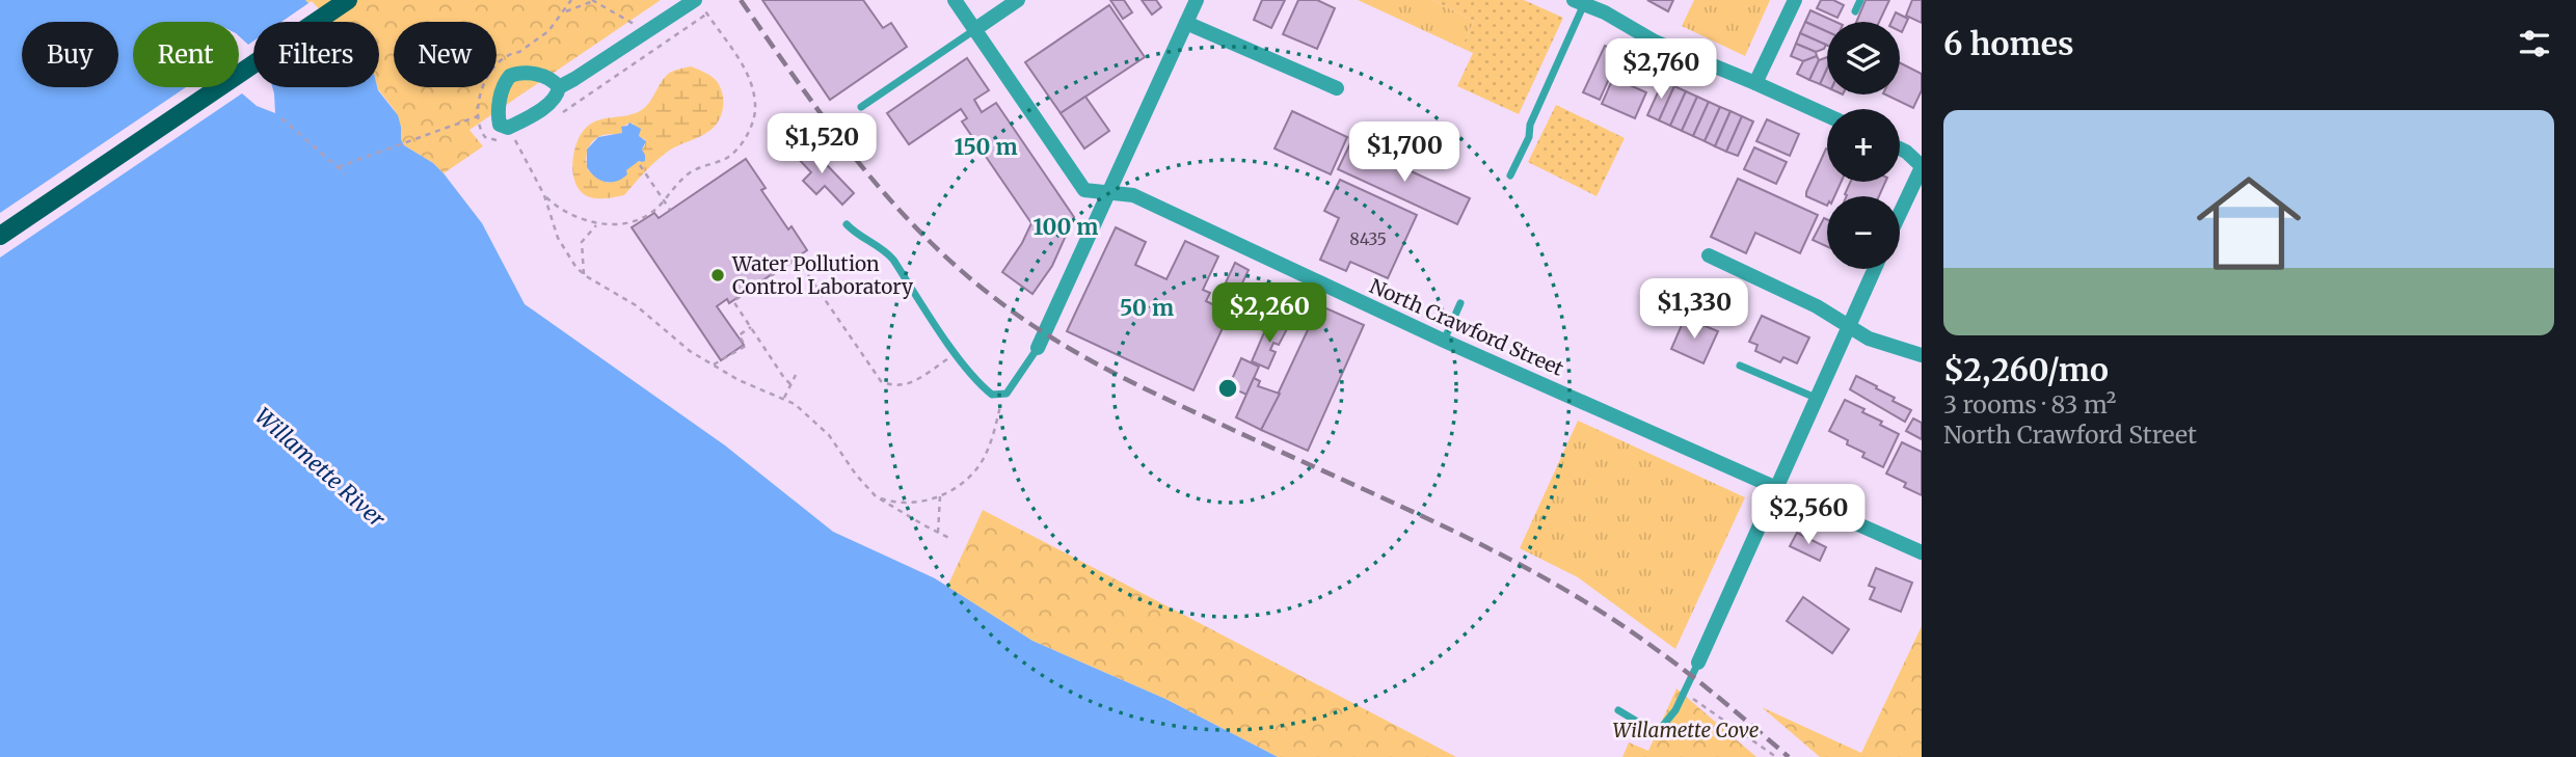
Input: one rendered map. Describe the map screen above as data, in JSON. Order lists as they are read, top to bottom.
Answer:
{
  "streets": {
    "street": ["North Crawford Street"]
  },
  "water": ["Willamette River"],
  "parks": ["Willamette Cove"],
  "places": ["Water Pollution Control Laboratory"],
  "house_numbers": ["8435"],
  "page": {
    "heading": "6 homes",
    "map_buttons": ["+", "−"],
    "chip": [
      "Buy",
      "Rent",
      "Filters",
      "New"
    ],
    "price": [
      "$2,760",
      "$1,520",
      "$1,700",
      "$1,330",
      "$2,260",
      "$2,560"
    ],
    "list": [
      {
        "name": "$2,260/mo",
        "note": "3 rooms · 83 m² · North Crawford Street"
      }
    ]
  },
  "rings": ["150 m", "100 m", "50 m"]
}
